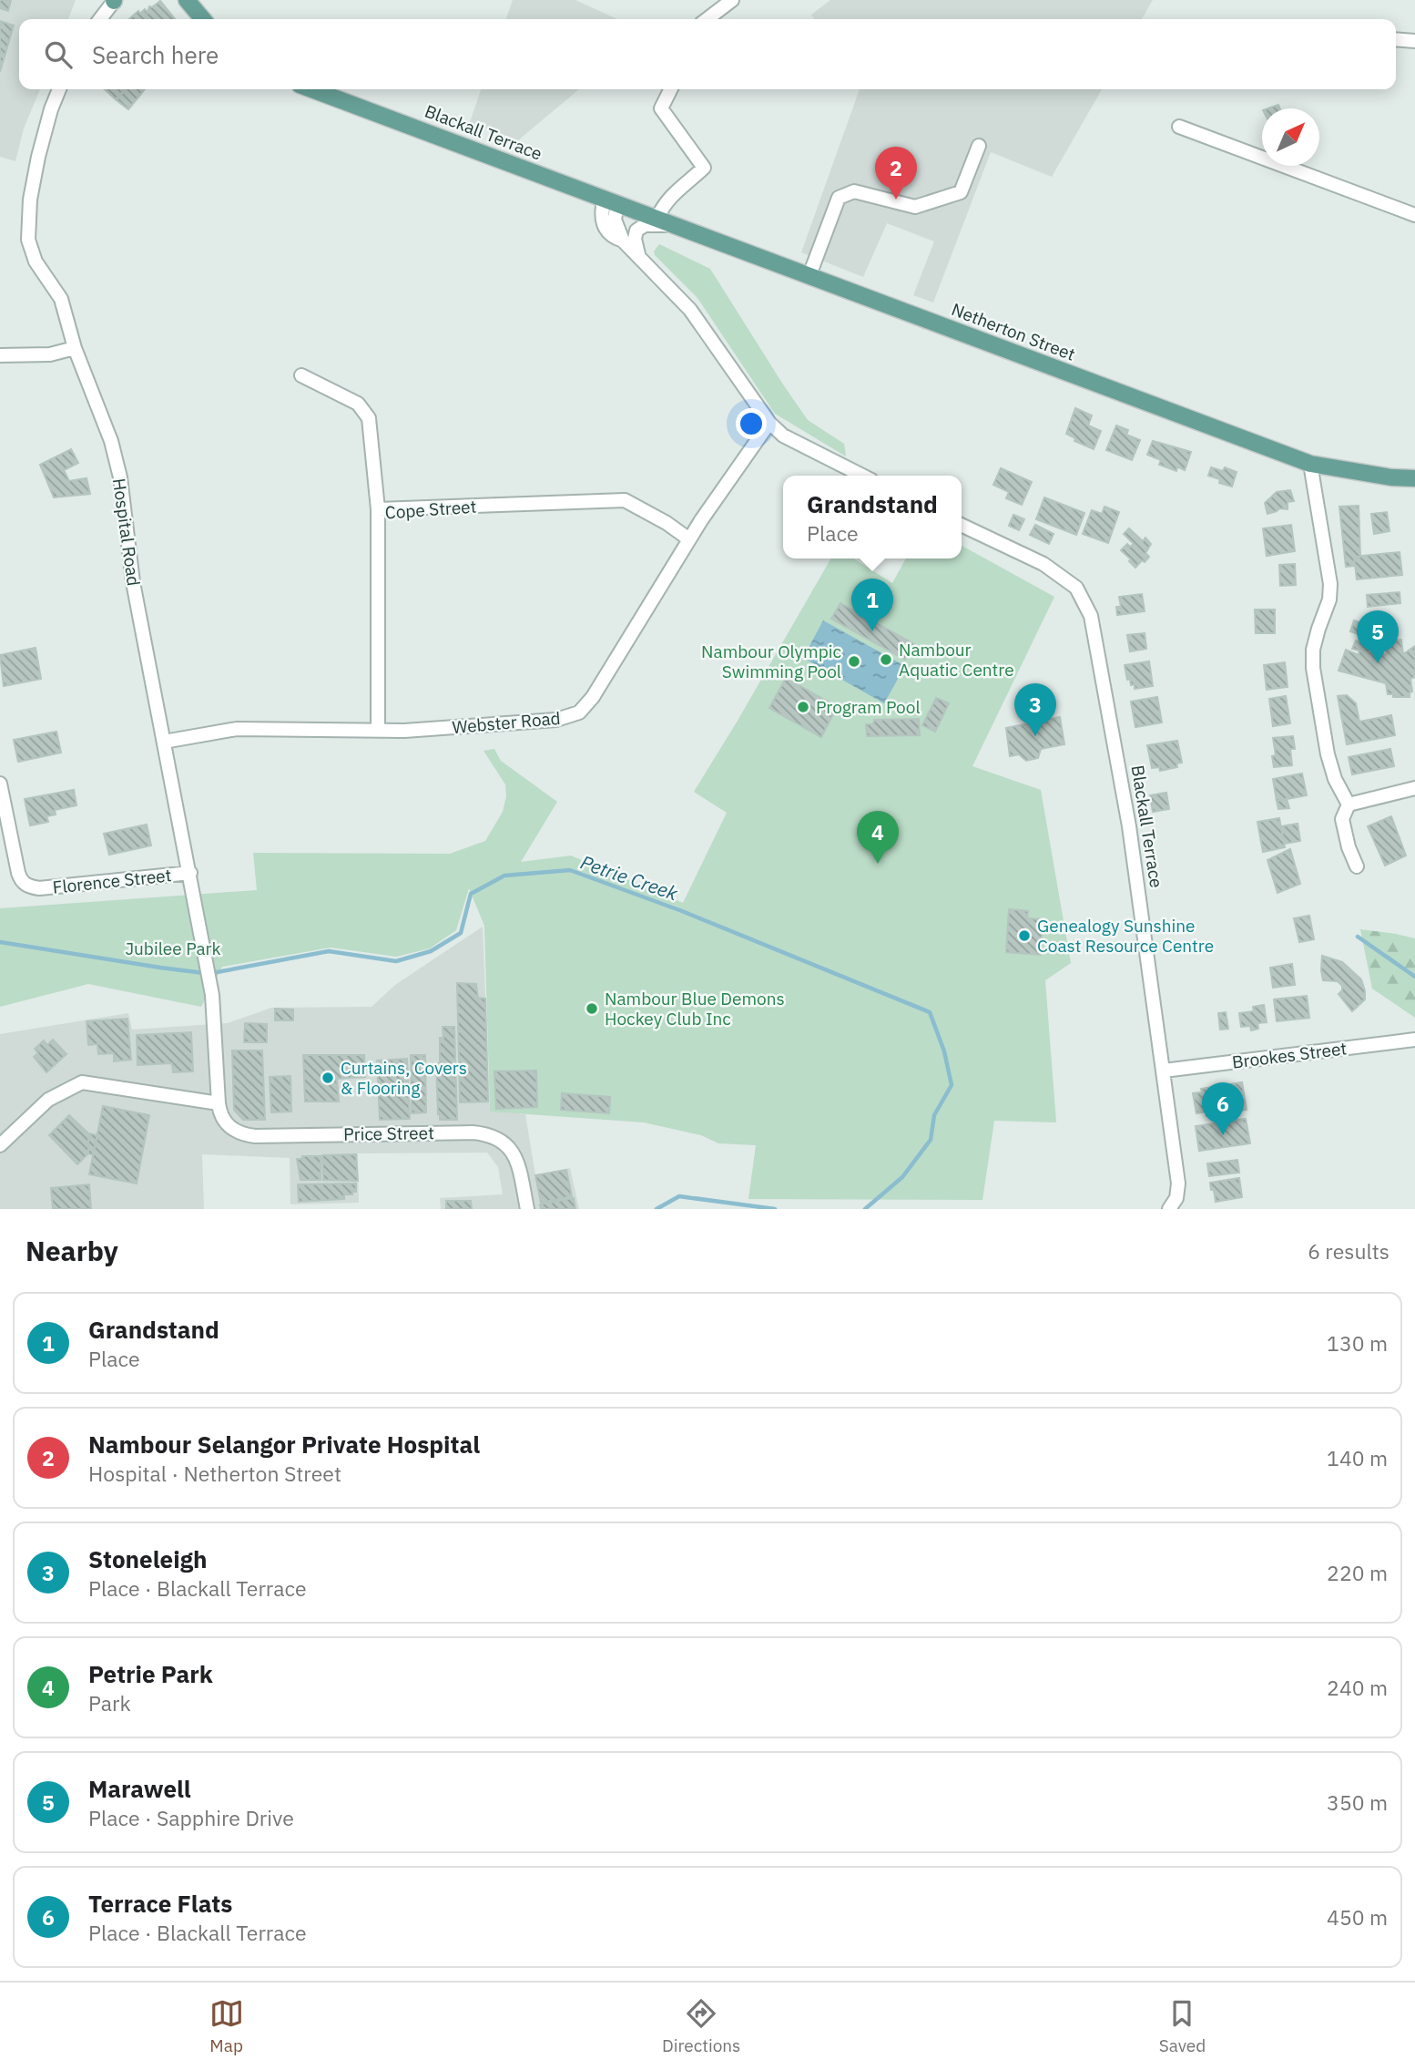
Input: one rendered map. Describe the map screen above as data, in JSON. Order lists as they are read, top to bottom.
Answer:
{
  "streets": {
    "main road": ["Blackall Terrace", "Netherton Street"],
    "street": [
      "Cope Street",
      "Hospital Road",
      "Webster Road",
      "Florence Street",
      "Brookes Street",
      "Price Street"
    ]
  },
  "crossings": [
    ["Blackall Terrace", "Netherton Street"],
    ["Blackall Terrace", "Brookes Street"],
    ["Cope Street", "Webster Road"],
    ["Hospital Road", "Webster Road"],
    ["Hospital Road", "Florence Street"],
    ["Hospital Road", "Price Street"]
  ],
  "water": ["Petrie Creek"],
  "parks": ["Jubilee Park"],
  "places": [
    "Nambour Aquatic Centre",
    "Nambour Olympic Swimming Pool",
    "Program Pool",
    "Genealogy Sunshine Coast Resource Centre",
    "Nambour Blue Demons Hockey Club Inc",
    "Curtains, Covers & Flooring"
  ],
  "north": "top right",
  "page": {
    "search": "Search here",
    "pins": [
      "2",
      "1",
      "5",
      "3",
      "4",
      "6"
    ],
    "popup": ["Grandstand", "Place"],
    "heading": ["Nearby", "6 results"],
    "list": [
      {
        "mark": "1",
        "name": "Grandstand",
        "note": "Place",
        "value": "130 m"
      },
      {
        "mark": "2",
        "name": "Nambour Selangor Private Hospital",
        "note": "Hospital · Netherton Street",
        "value": "140 m"
      },
      {
        "mark": "3",
        "name": "Stoneleigh",
        "note": "Place · Blackall Terrace",
        "value": "220 m"
      },
      {
        "mark": "4",
        "name": "Petrie Park",
        "note": "Park",
        "value": "240 m"
      },
      {
        "mark": "5",
        "name": "Marawell",
        "note": "Place · Sapphire Drive",
        "value": "350 m"
      },
      {
        "mark": "6",
        "name": "Terrace Flats",
        "note": "Place · Blackall Terrace",
        "value": "450 m"
      }
    ],
    "nav": ["Map", "Directions", "Saved"]
  }
}
